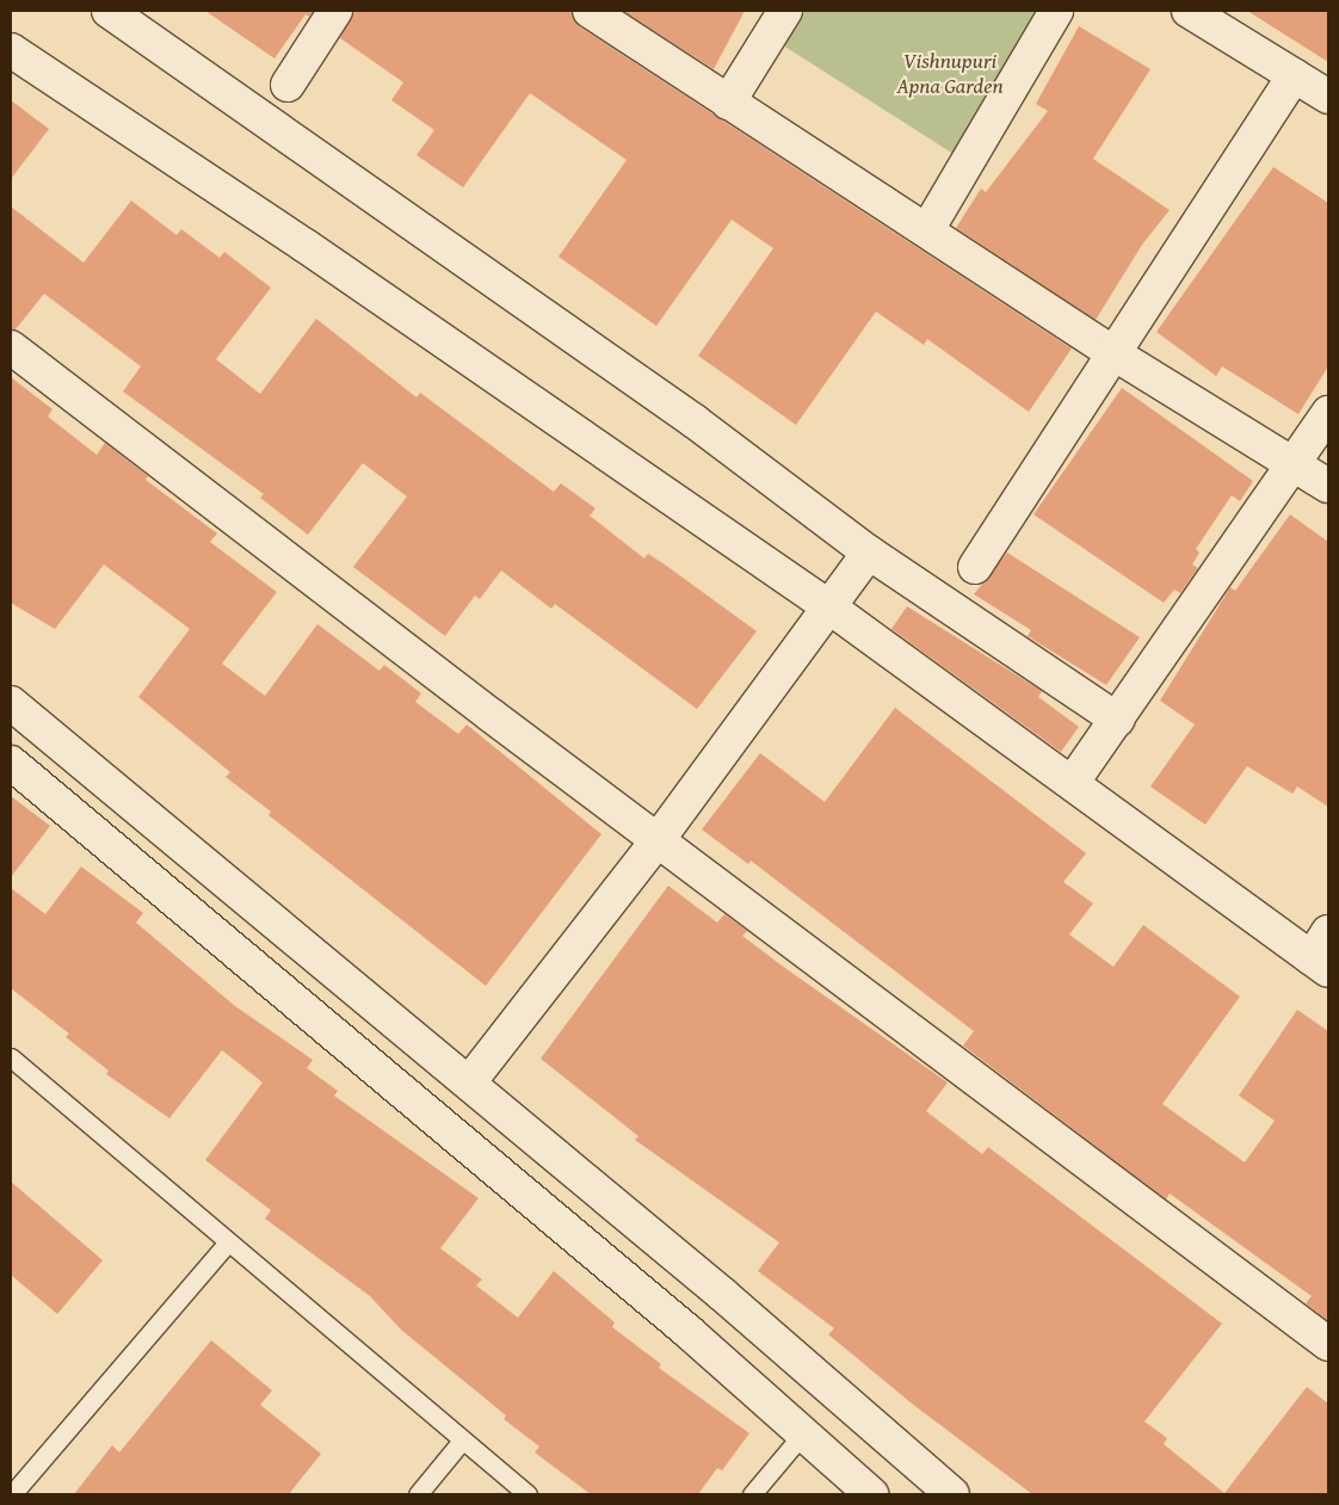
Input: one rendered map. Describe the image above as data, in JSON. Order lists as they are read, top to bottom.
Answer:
{
  "parks": ["Vishnupuri Apna Garden"]
}
